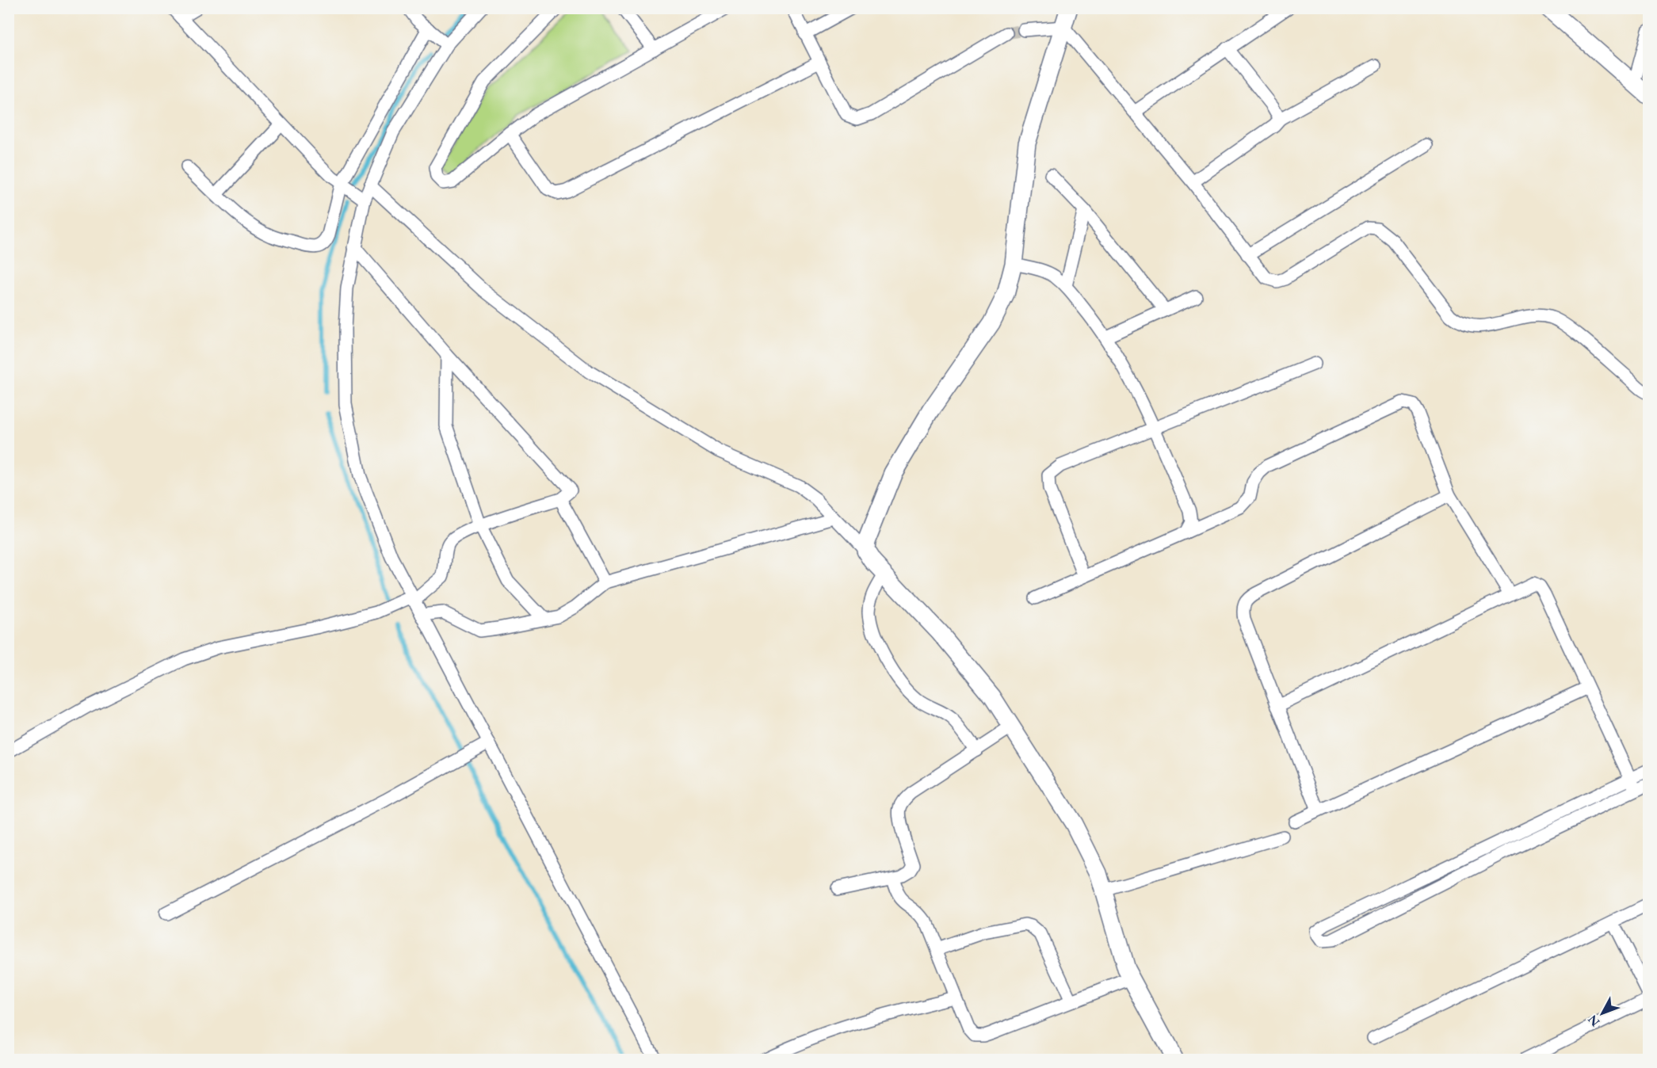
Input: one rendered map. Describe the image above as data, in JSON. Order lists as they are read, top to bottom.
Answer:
{
  "north": "bottom left"
}
